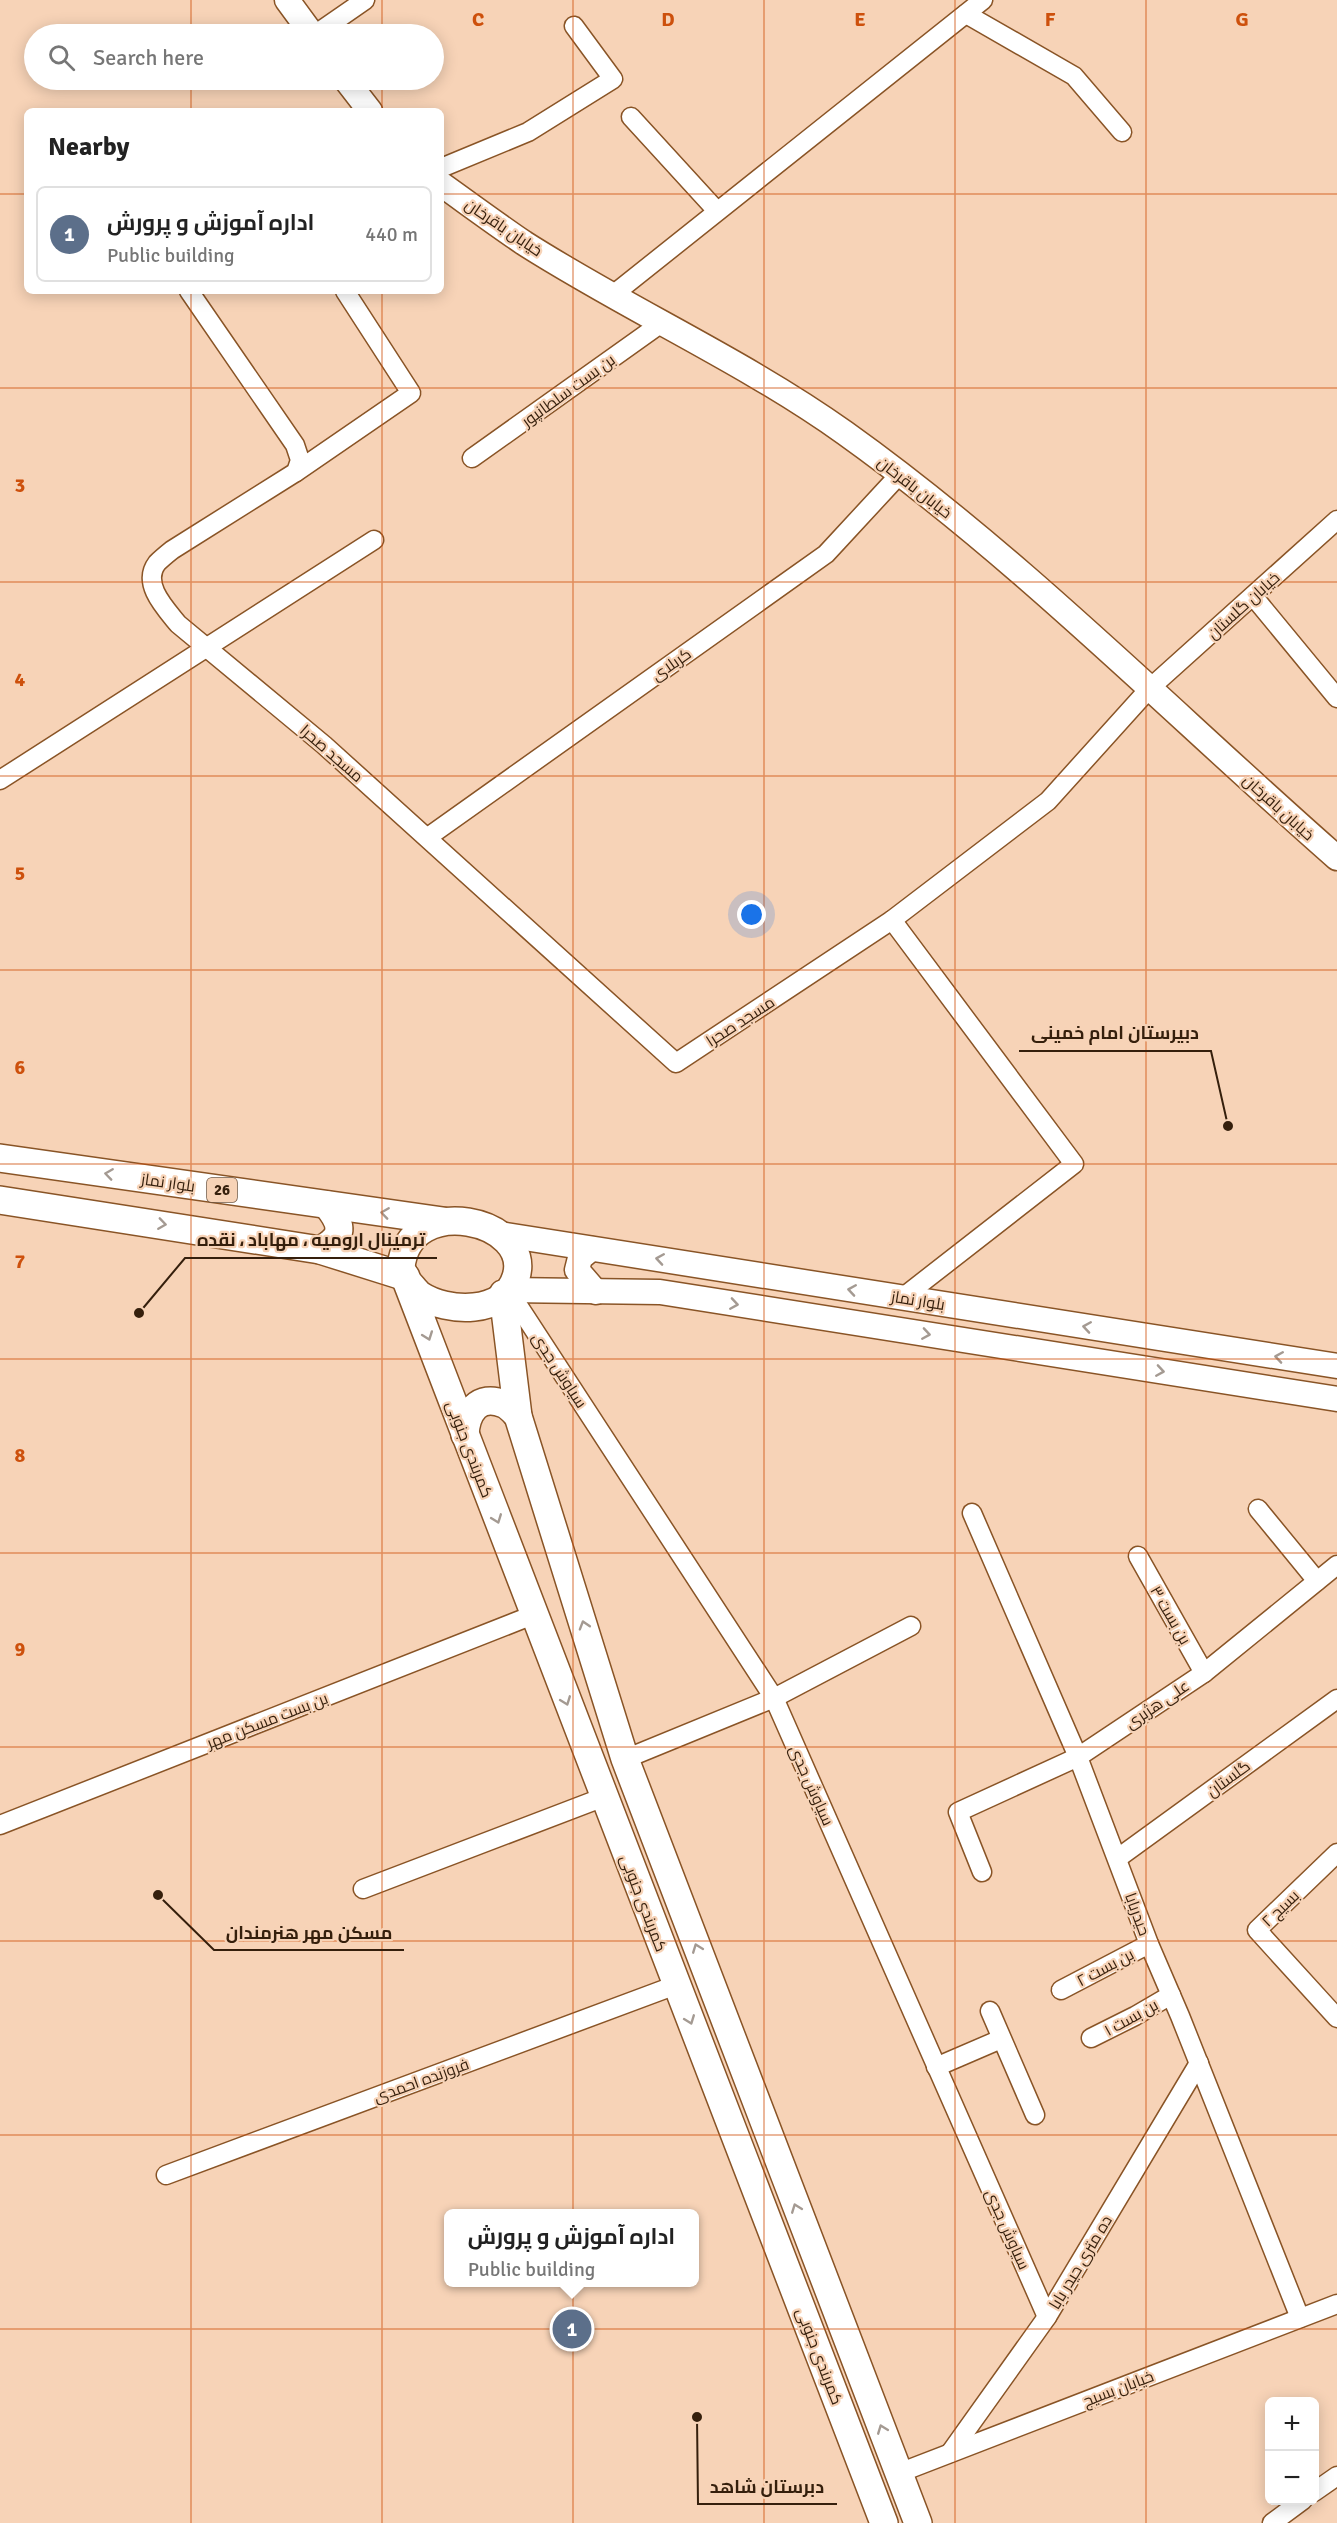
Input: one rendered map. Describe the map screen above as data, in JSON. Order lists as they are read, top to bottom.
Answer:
{
  "streets": {
    "main road": [
      "خیابان باقرخان",
      "بلوار نماز",
      "26",
      "کمربندی جنوبی"
    ],
    "street": [
      "بن بست سلطانپور",
      "خیابان گلستان",
      "کربلای",
      "مسجد صحرا",
      "سیاوش جدی",
      "بن بست ۳",
      "علی هژبری",
      "بن بست مسکن مهر",
      "گلستان",
      "بسیج ۲",
      "حیدربابا",
      "بن بست ۲",
      "بن بست ۱",
      "فروزنده احمدی",
      "ده متری حیدر بابا",
      "خیابان بسیج"
    ]
  },
  "crossings": [
    ["خیابان باقرخان", "بن بست سلطانپور"],
    ["خیابان باقرخان", "خیابان گلستان"],
    ["خیابان باقرخان", "کربلای"],
    ["خیابان گلستان", "مسجد صحرا"],
    ["کربلای", "مسجد صحرا"],
    ["بلوار نماز", "26"],
    ["بلوار نماز", "سیاوش جدی"],
    ["بلوار نماز", "کمربندی جنوبی"],
    ["26", "سیاوش جدی"],
    ["26", "کمربندی جنوبی"],
    ["سیاوش جدی", "کمربندی جنوبی"],
    ["سیاوش جدی", "ده متری حیدر بابا"],
    ["کمربندی جنوبی", "بن بست مسکن مهر"],
    ["کمربندی جنوبی", "فروزنده احمدی"],
    ["کمربندی جنوبی", "خیابان بسیج"],
    ["بن بست ۳", "علی هژبری"],
    ["علی هژبری", "حیدربابا"],
    ["گلستان", "حیدربابا"],
    ["حیدربابا", "بن بست ۲"],
    ["حیدربابا", "بن بست ۱"],
    ["حیدربابا", "ده متری حیدر بابا"],
    ["حیدربابا", "خیابان بسیج"],
    ["ده متری حیدر بابا", "خیابان بسیج"]
  ],
  "places": [
    "دبیرستان امام خمینی",
    "ترمینال ارومیه ، مهاباد ، نقده",
    "مسکن مهر هنرمندان",
    "دبرستان شاهد"
  ],
  "page": {
    "search": "Search here",
    "heading": "Nearby",
    "list": [
      {
        "mark": "1",
        "name": "اداره آموزش و پرورش",
        "note": "Public building",
        "value": "440 m"
      }
    ],
    "popup": ["اداره آموزش و پرورش", "Public building"],
    "pins": "1",
    "map_buttons": ["+", "−"]
  },
  "grid": {
    "columns": [
      "C",
      "D",
      "E",
      "F",
      "G"
    ],
    "rows": [
      "3",
      "4",
      "5",
      "6",
      "7",
      "8",
      "9"
    ]
  }
}
